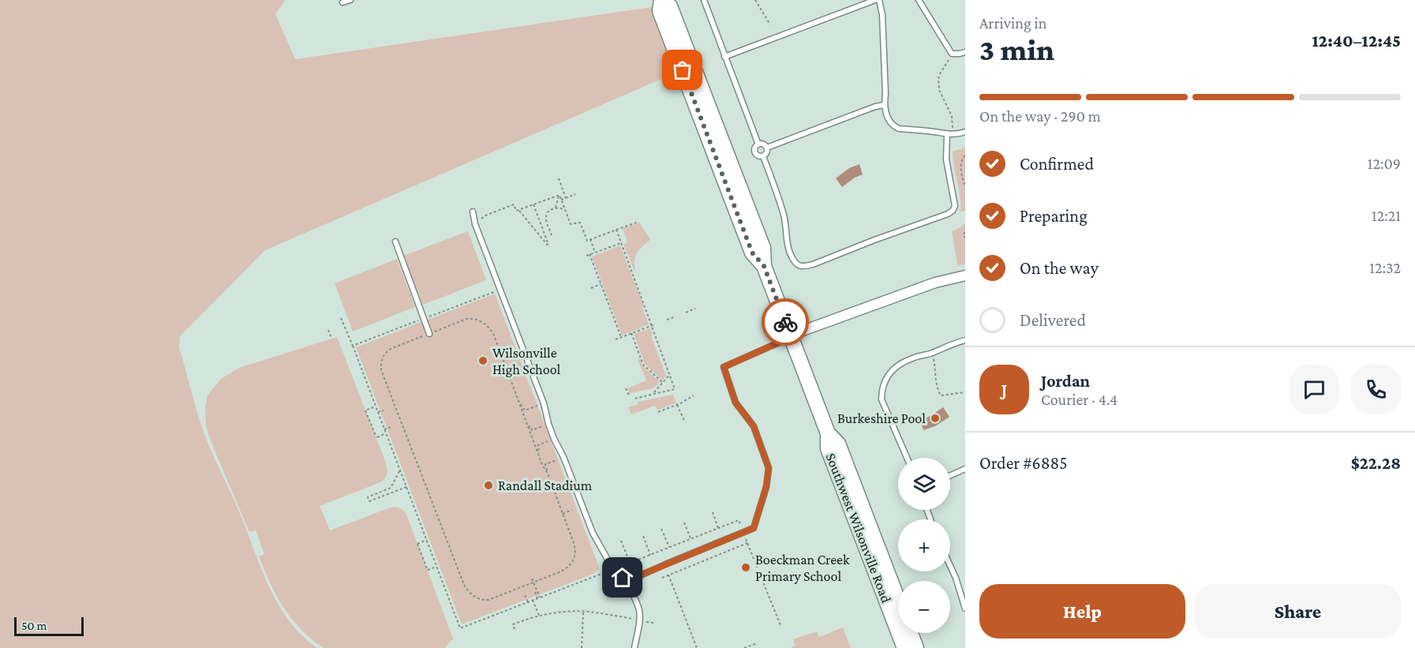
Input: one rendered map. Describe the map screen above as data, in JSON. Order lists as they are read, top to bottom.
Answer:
{
  "streets": {
    "main road": ["Southwest Wilsonville Road"]
  },
  "places": [
    "Wilsonville High School",
    "Burkeshire Pool",
    "Randall Stadium",
    "Boeckman Creek Primary School"
  ],
  "scale_bar": "50 m",
  "page": {
    "heading": ["3 min", "Arriving in", "12:40–12:45"],
    "panel": [
      "Jordan",
      "Courier · 4.4",
      "Order #6885",
      "$22.28"
    ],
    "bar": "On the way · 290 m",
    "list": [
      ["Confirmed", "12:09"],
      ["Preparing", "12:21"],
      ["On the way", "12:32"],
      "Delivered"
    ],
    "round": "J",
    "map_buttons": ["+", "−"],
    "buttons": ["Help", "Share"],
    "scale": "50 m"
  }
}
